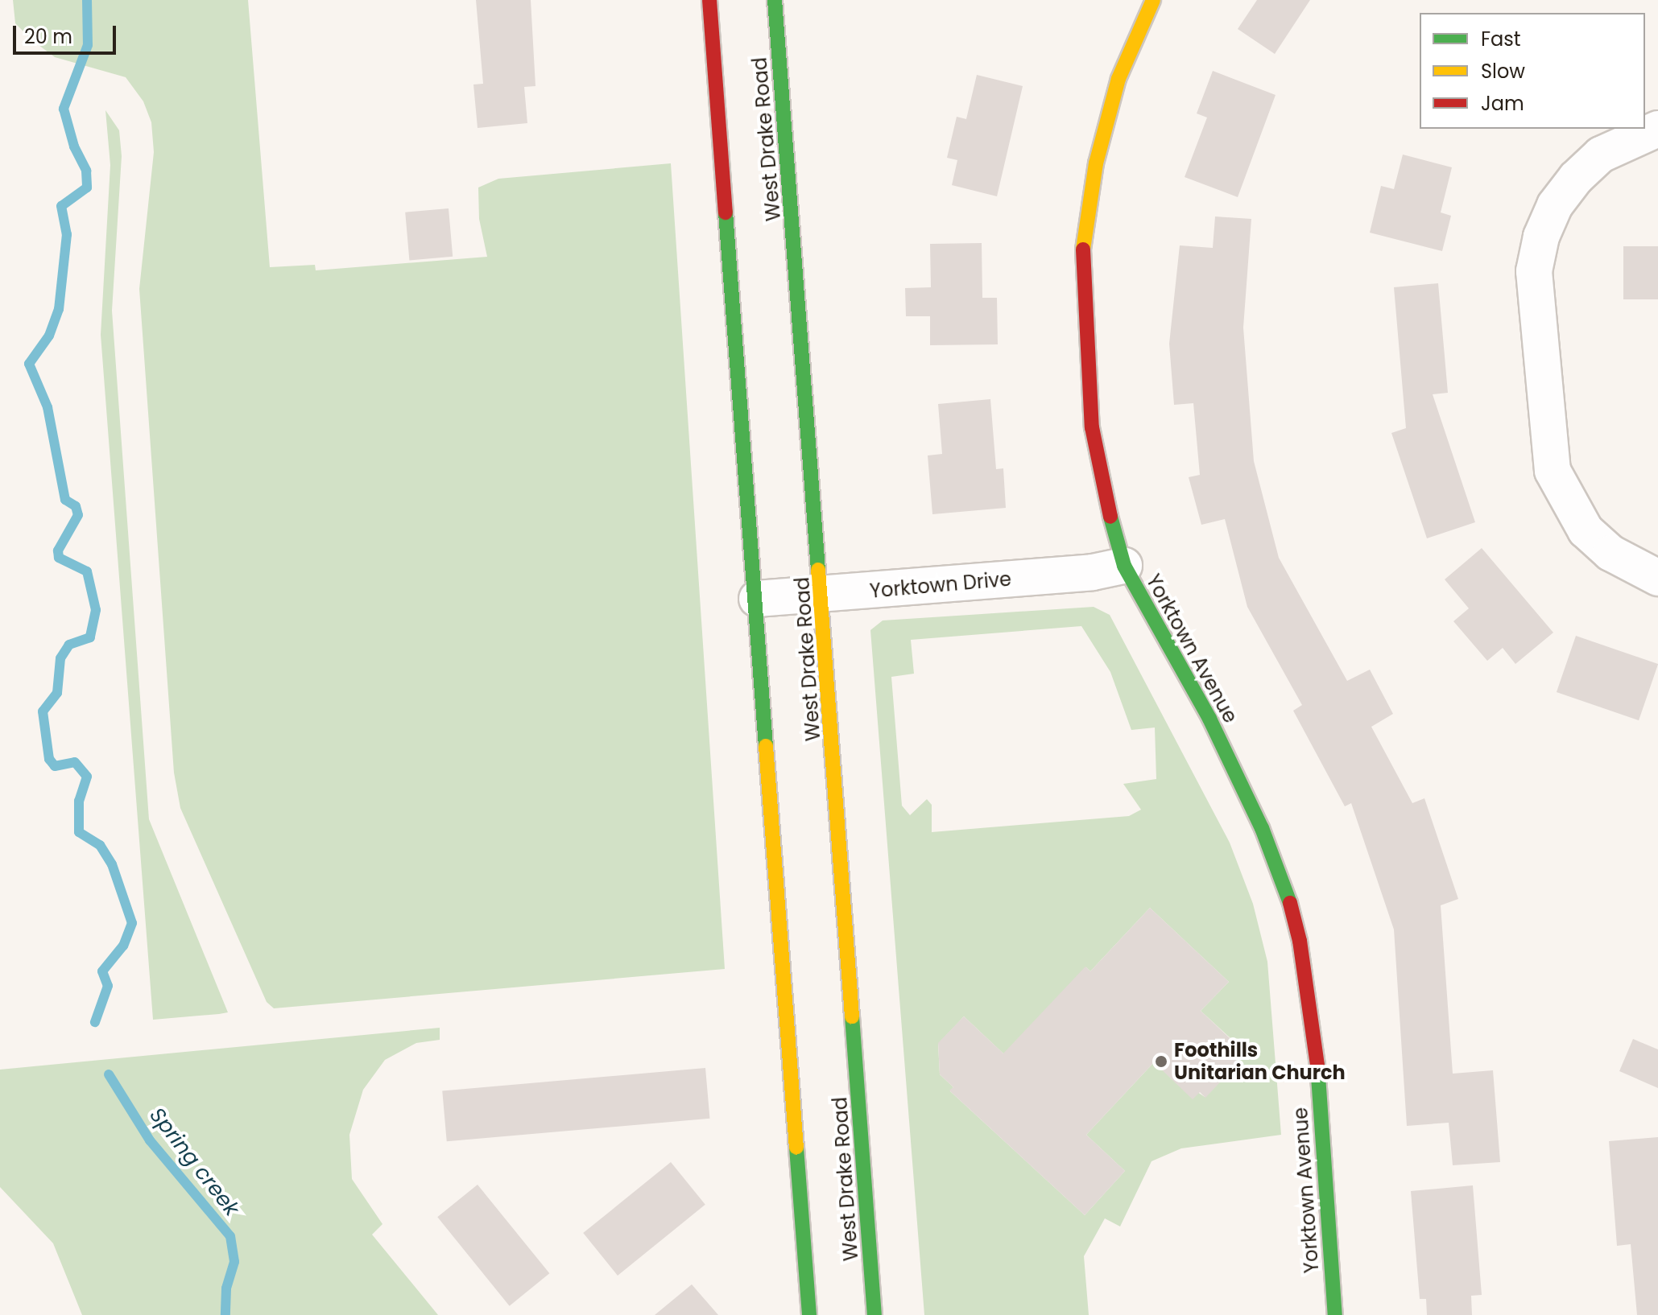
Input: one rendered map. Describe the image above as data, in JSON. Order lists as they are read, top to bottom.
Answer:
{
  "streets": {
    "main road": ["West Drake Road", "Yorktown Avenue"],
    "street": ["Yorktown Drive"]
  },
  "crossings": [
    ["West Drake Road", "Yorktown Drive"],
    ["Yorktown Drive", "Yorktown Avenue"]
  ],
  "water": ["Spring creek"],
  "places": ["Foothills Unitarian Church"],
  "legend": ["Fast", "Slow", "Jam"],
  "scale_bar": "20 m"
}
